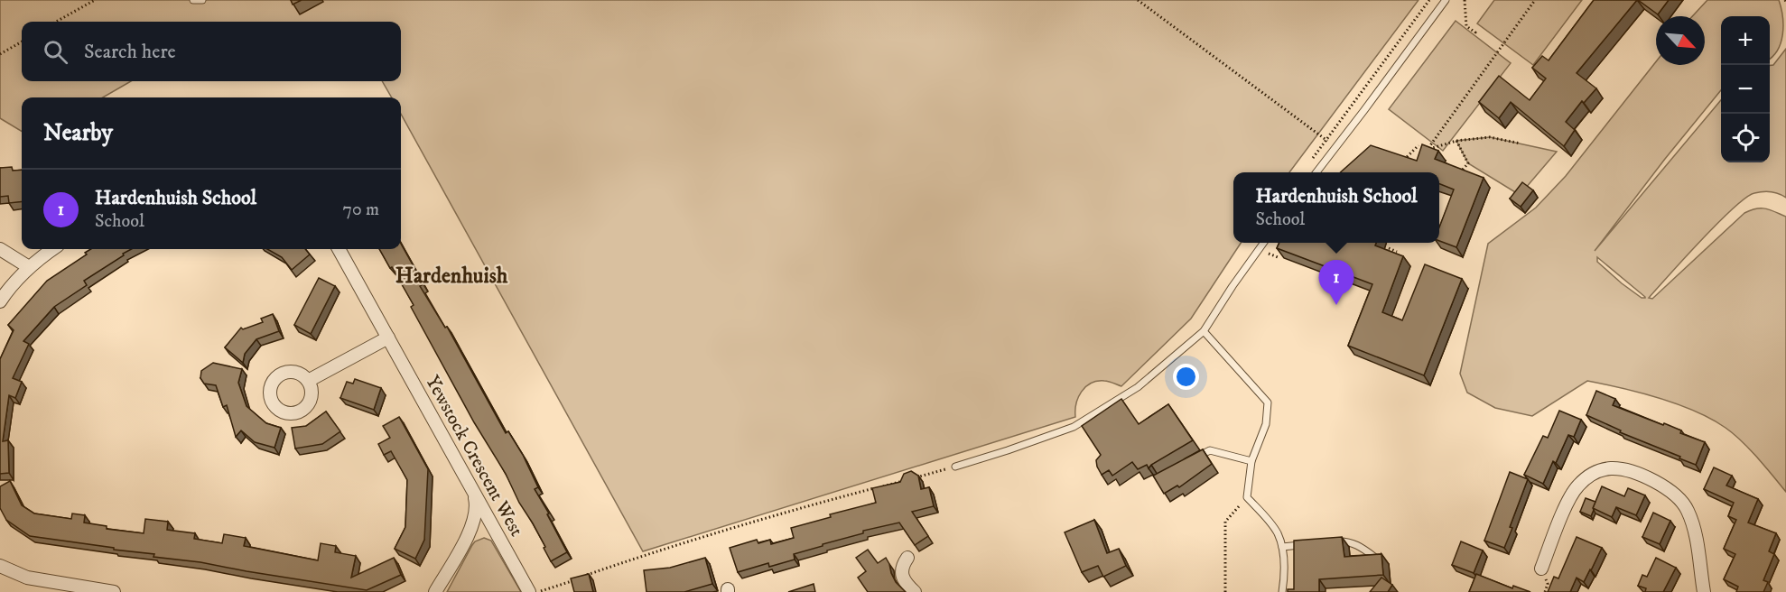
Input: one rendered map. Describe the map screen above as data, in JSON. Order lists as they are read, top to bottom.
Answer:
{
  "streets": {
    "street": ["Yewstock Crescent West"]
  },
  "districts": ["Hardenhuish"],
  "north": "bottom right",
  "page": {
    "map_buttons": ["+", "−"],
    "search": "Search here",
    "heading": "Nearby",
    "list": [
      {
        "mark": "1",
        "name": "Hardenhuish School",
        "note": "School",
        "value": "70 m"
      }
    ],
    "popup": ["Hardenhuish School", "School"],
    "pins": "1"
  }
}
